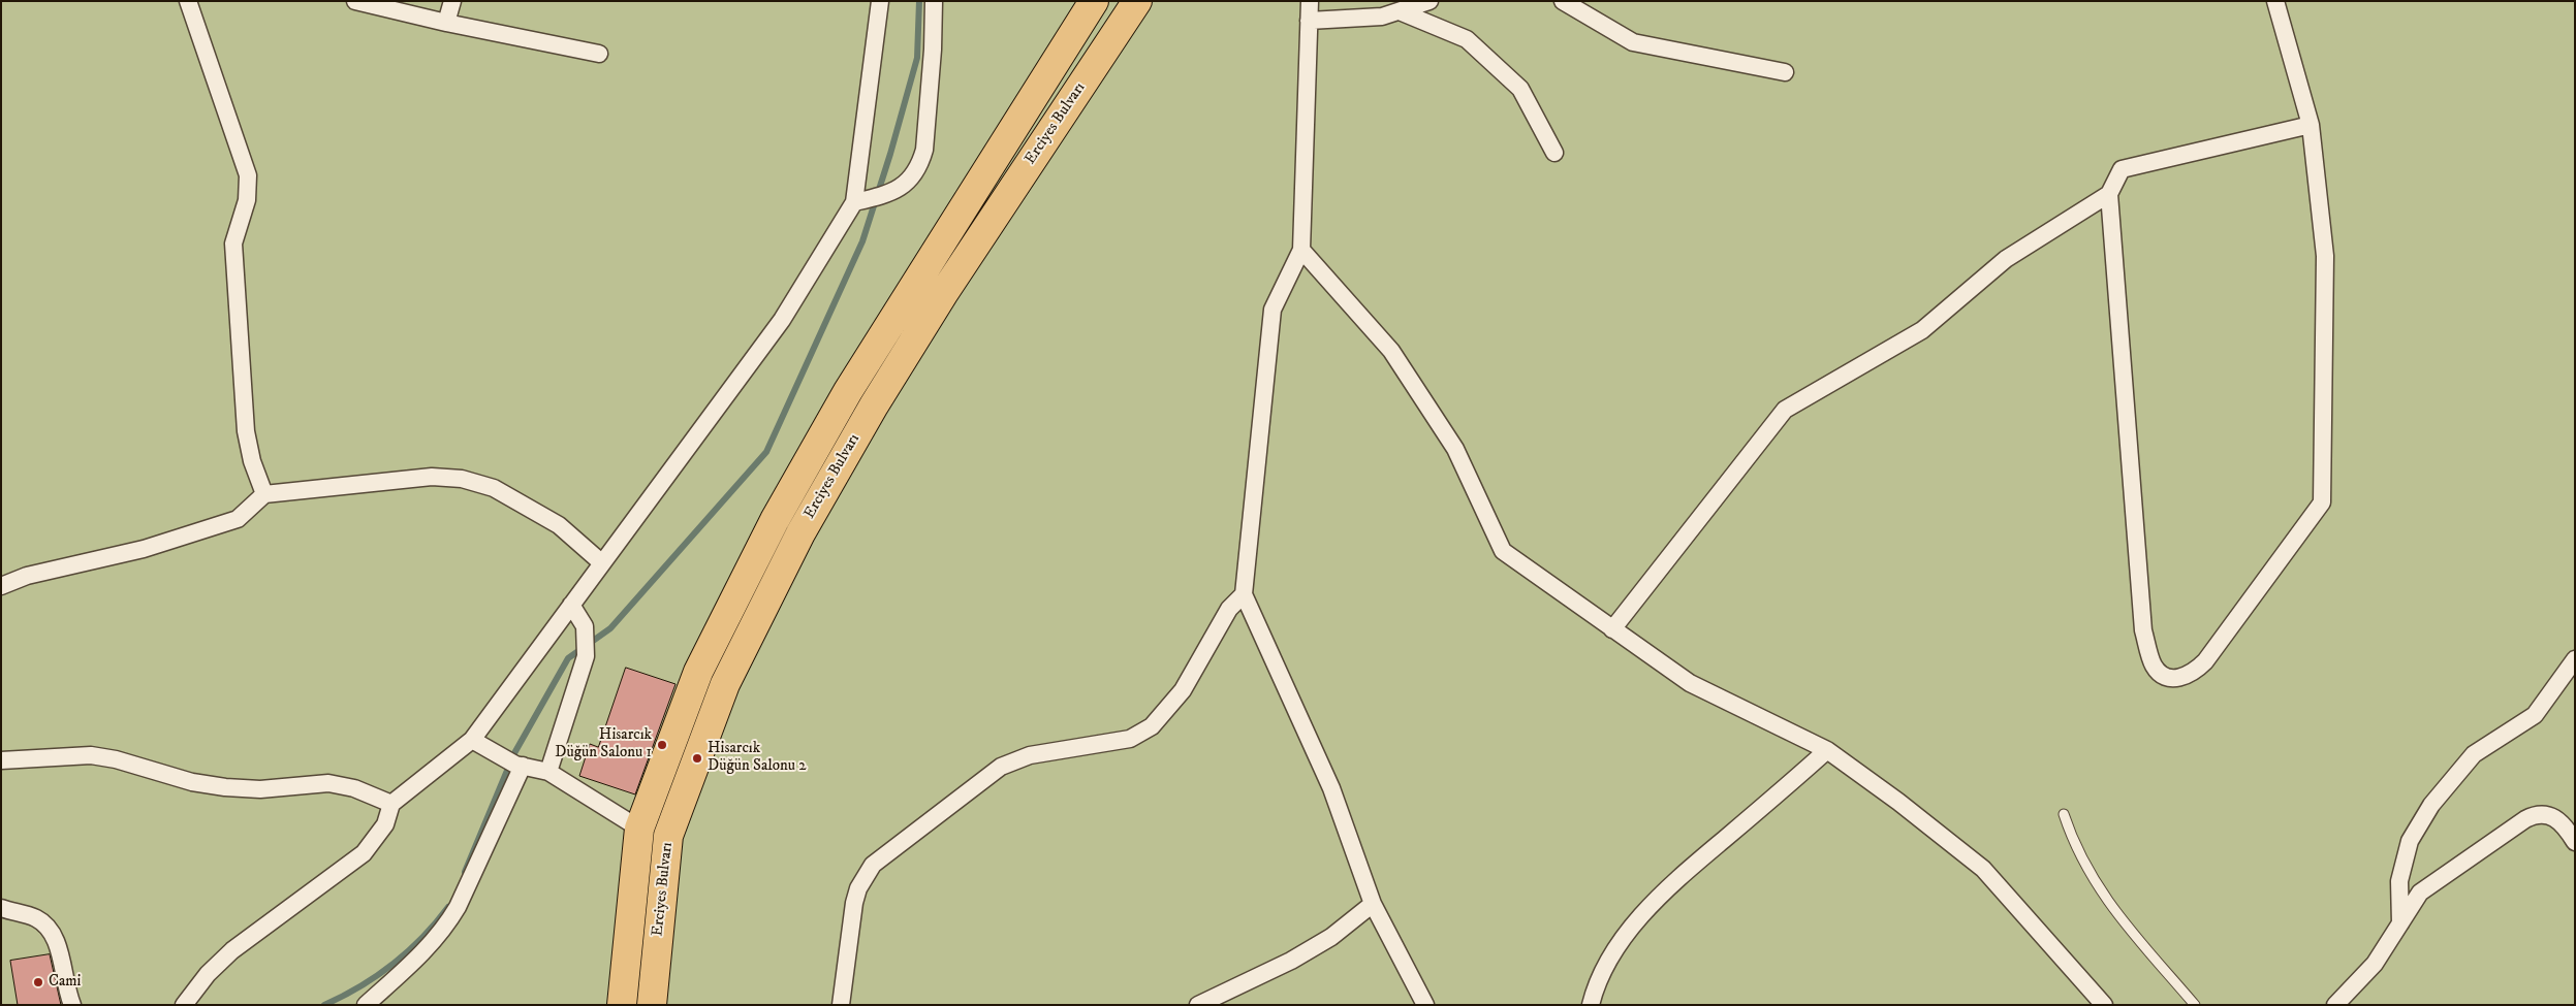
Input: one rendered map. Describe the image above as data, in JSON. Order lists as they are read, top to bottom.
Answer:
{
  "streets": {
    "highway": ["Erciyes Bulvarı"]
  },
  "places": ["Hisarcık Düğün Salonu 1", "Hisarcık Düğün Salonu 2", "Cami"]
}
